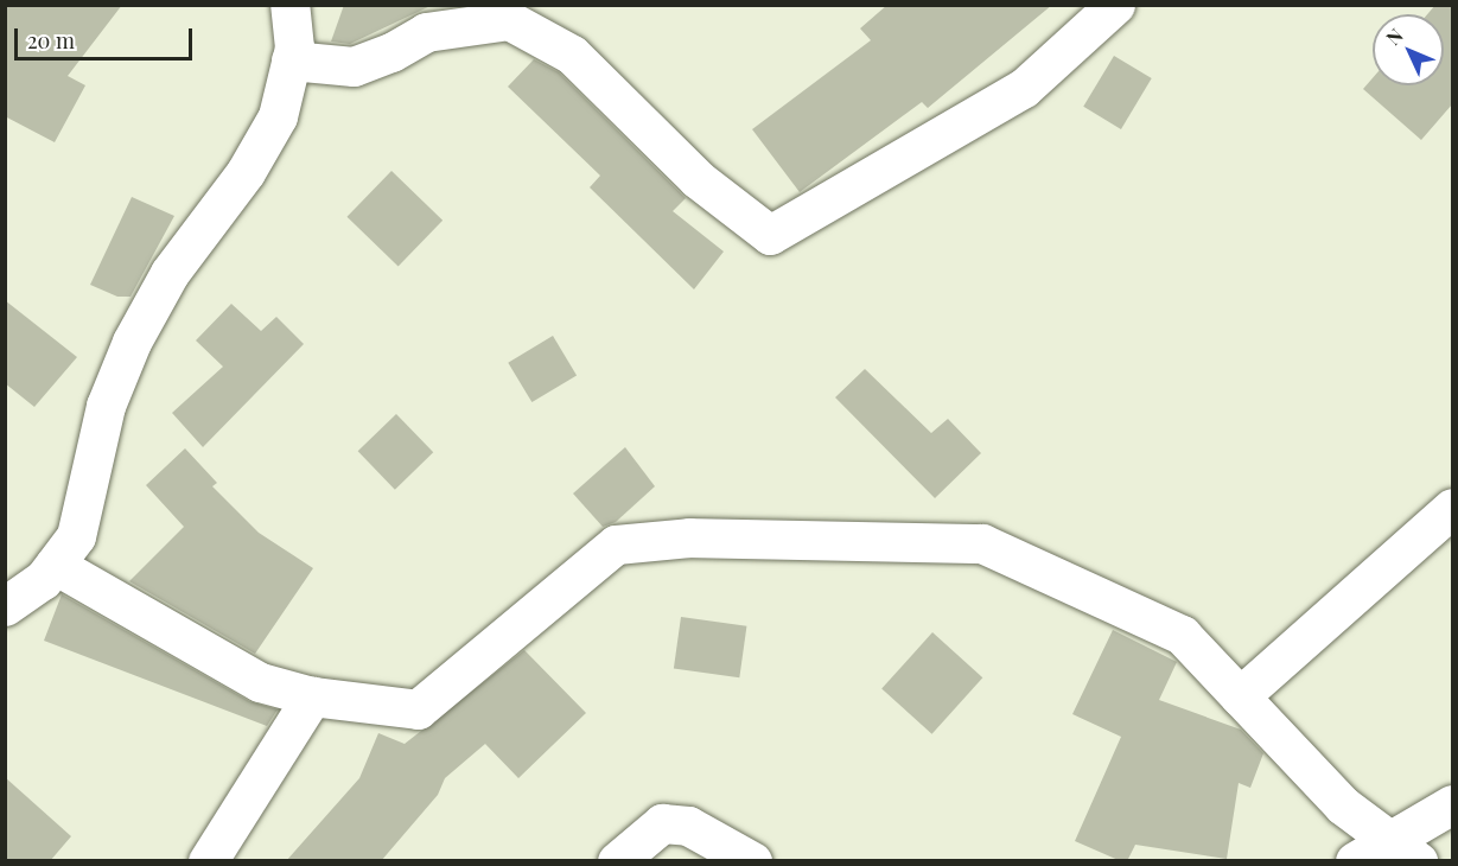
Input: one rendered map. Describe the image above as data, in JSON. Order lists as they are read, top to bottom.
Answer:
{
  "scale_bar": "20 m",
  "north": "top left"
}
